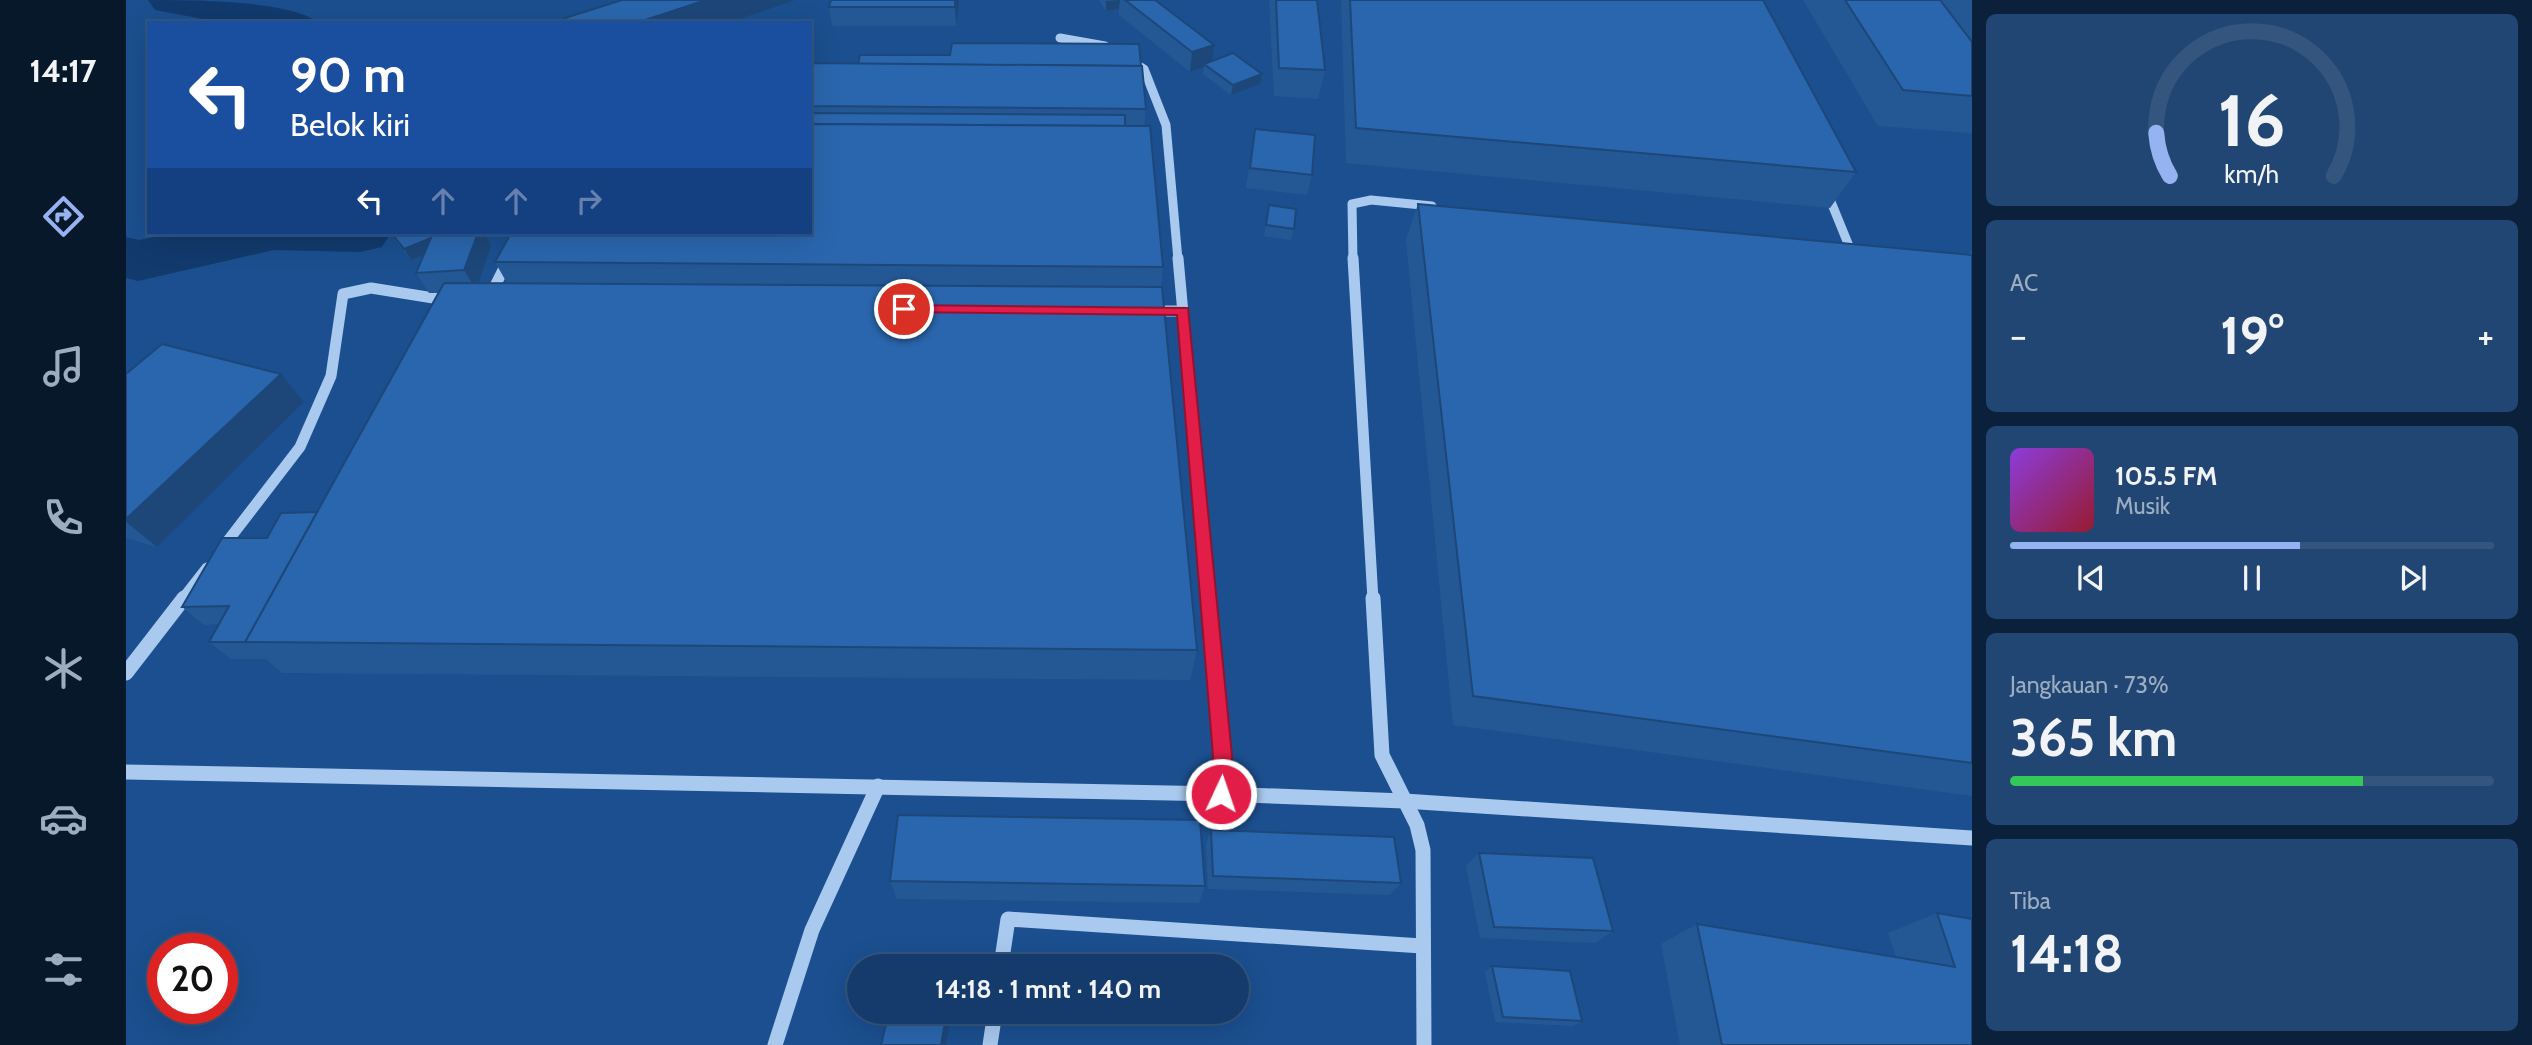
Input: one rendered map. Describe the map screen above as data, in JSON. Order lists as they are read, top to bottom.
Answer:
{
  "page": {
    "tabs": "14:17",
    "turn": ["90 m", "Belok kiri"],
    "tile": [
      "AC",
      ["Jangkauan · 73%", "365 km"],
      ["Tiba", "14:18"]
    ],
    "heat": ["−", "19°", "+"],
    "song": ["105.5 FM", "Musik"],
    "limit": "20",
    "trip": "14:18 · 1 mnt · 140 m",
    "gauge": ["16", "km/h"]
  }
}
